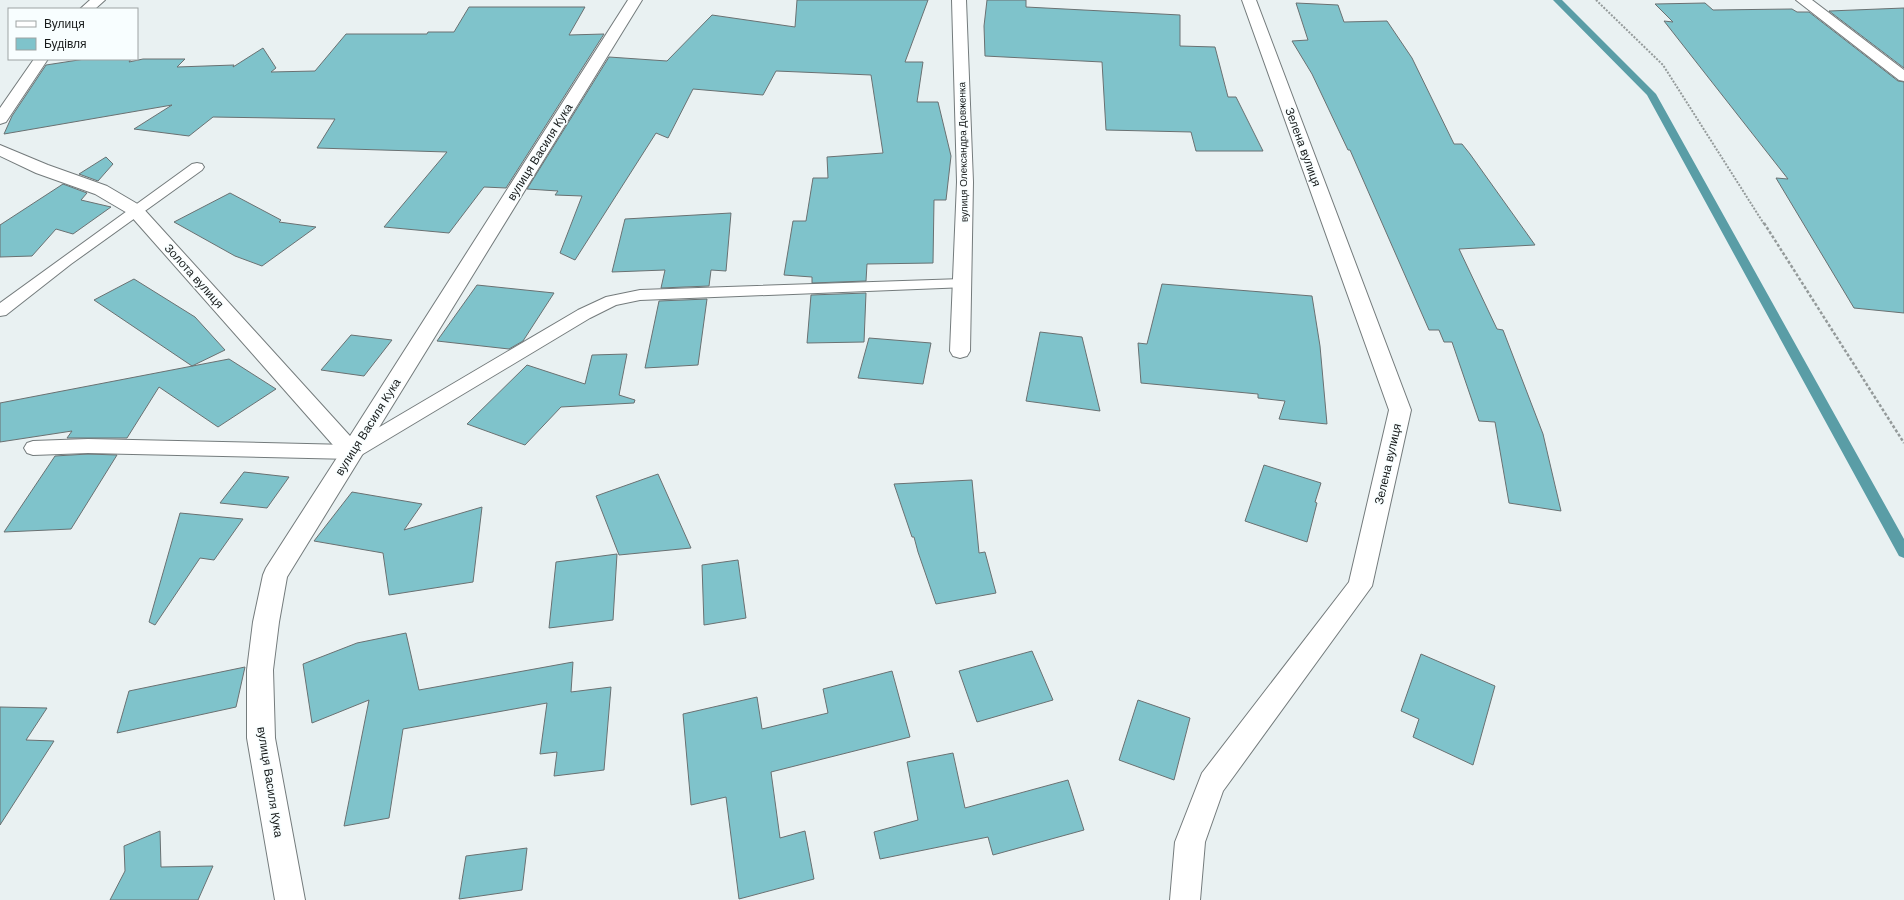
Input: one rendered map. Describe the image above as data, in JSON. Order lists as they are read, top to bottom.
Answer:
{
  "streets": {
    "street": [
      "Зелена вулиця",
      "вулиця Василя Кука",
      "вулиця Олександра Довженка",
      "Золота вулиця"
    ]
  },
  "crossings": [
    ["вулиця Василя Кука", "Золота вулиця"]
  ],
  "legend": ["Вулиця", "Будівля"]
}
